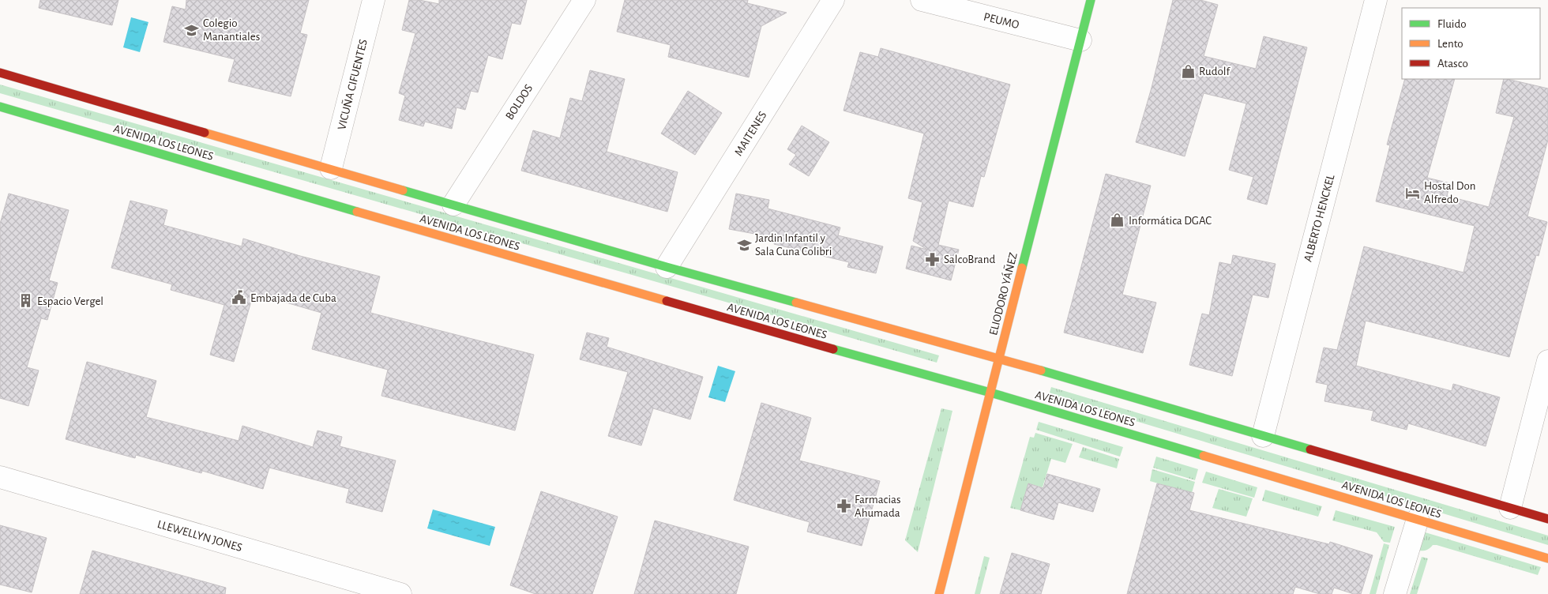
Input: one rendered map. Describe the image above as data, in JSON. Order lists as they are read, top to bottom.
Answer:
{
  "streets": {
    "main road": ["AVENIDA LOS LEONES", "ELIODORO YÁÑEZ"],
    "street": [
      "PEUMO",
      "VICUÑA CIFUENTES",
      "BOLDOS",
      "MAITENES",
      "ALBERTO HENCKEL",
      "LLEWELLYN JONES"
    ]
  },
  "crossings": [
    ["PEUMO", "ELIODORO YÁÑEZ"],
    ["VICUÑA CIFUENTES", "AVENIDA LOS LEONES"],
    ["BOLDOS", "AVENIDA LOS LEONES"],
    ["MAITENES", "AVENIDA LOS LEONES"],
    ["AVENIDA LOS LEONES", "ALBERTO HENCKEL"],
    ["AVENIDA LOS LEONES", "ELIODORO YÁÑEZ"]
  ],
  "places": {
    "school or university": ["Colegio Manantiales", "Jardin Infantil y Sala Cuna Colibri"],
    "shop": ["Rudolf", "Informática DGAC"],
    "hotel": ["Hostal Don Alfredo"],
    "pharmacy": ["SalcoBrand", "Farmacias Ahumada"],
    "public building": ["Embajada de Cuba"],
    "building": ["Espacio Vergel"]
  },
  "legend": ["Fluido", "Lento", "Atasco"]
}
